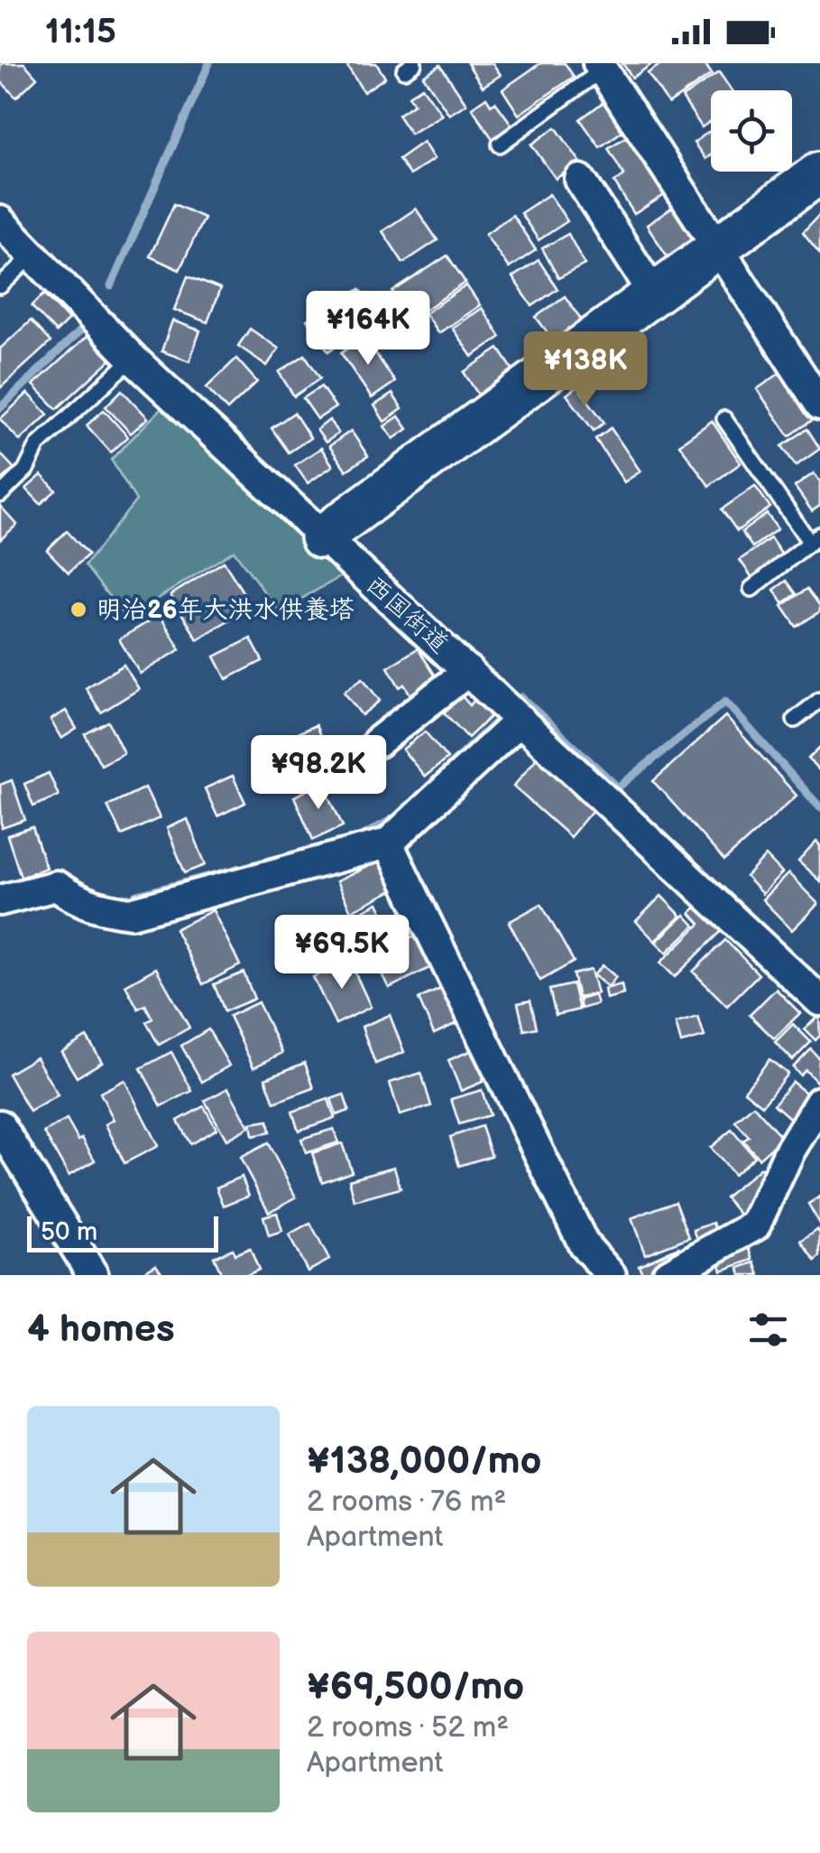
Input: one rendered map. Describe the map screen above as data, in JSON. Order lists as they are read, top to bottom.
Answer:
{
  "streets": {
    "street": ["西国街道"]
  },
  "places": ["明治26年大洪水供養塔"],
  "scale_bar": "50 m",
  "page": {
    "status": "11:15",
    "price": [
      "¥164K",
      "¥138K",
      "¥98.2K",
      "¥69.5K"
    ],
    "scale": "50 m",
    "heading": "4 homes",
    "list": [
      {
        "name": "¥138,000/mo",
        "note": "2 rooms · 76 m² · Apartment"
      },
      {
        "name": "¥69,500/mo",
        "note": "2 rooms · 52 m² · Apartment"
      }
    ]
  }
}
